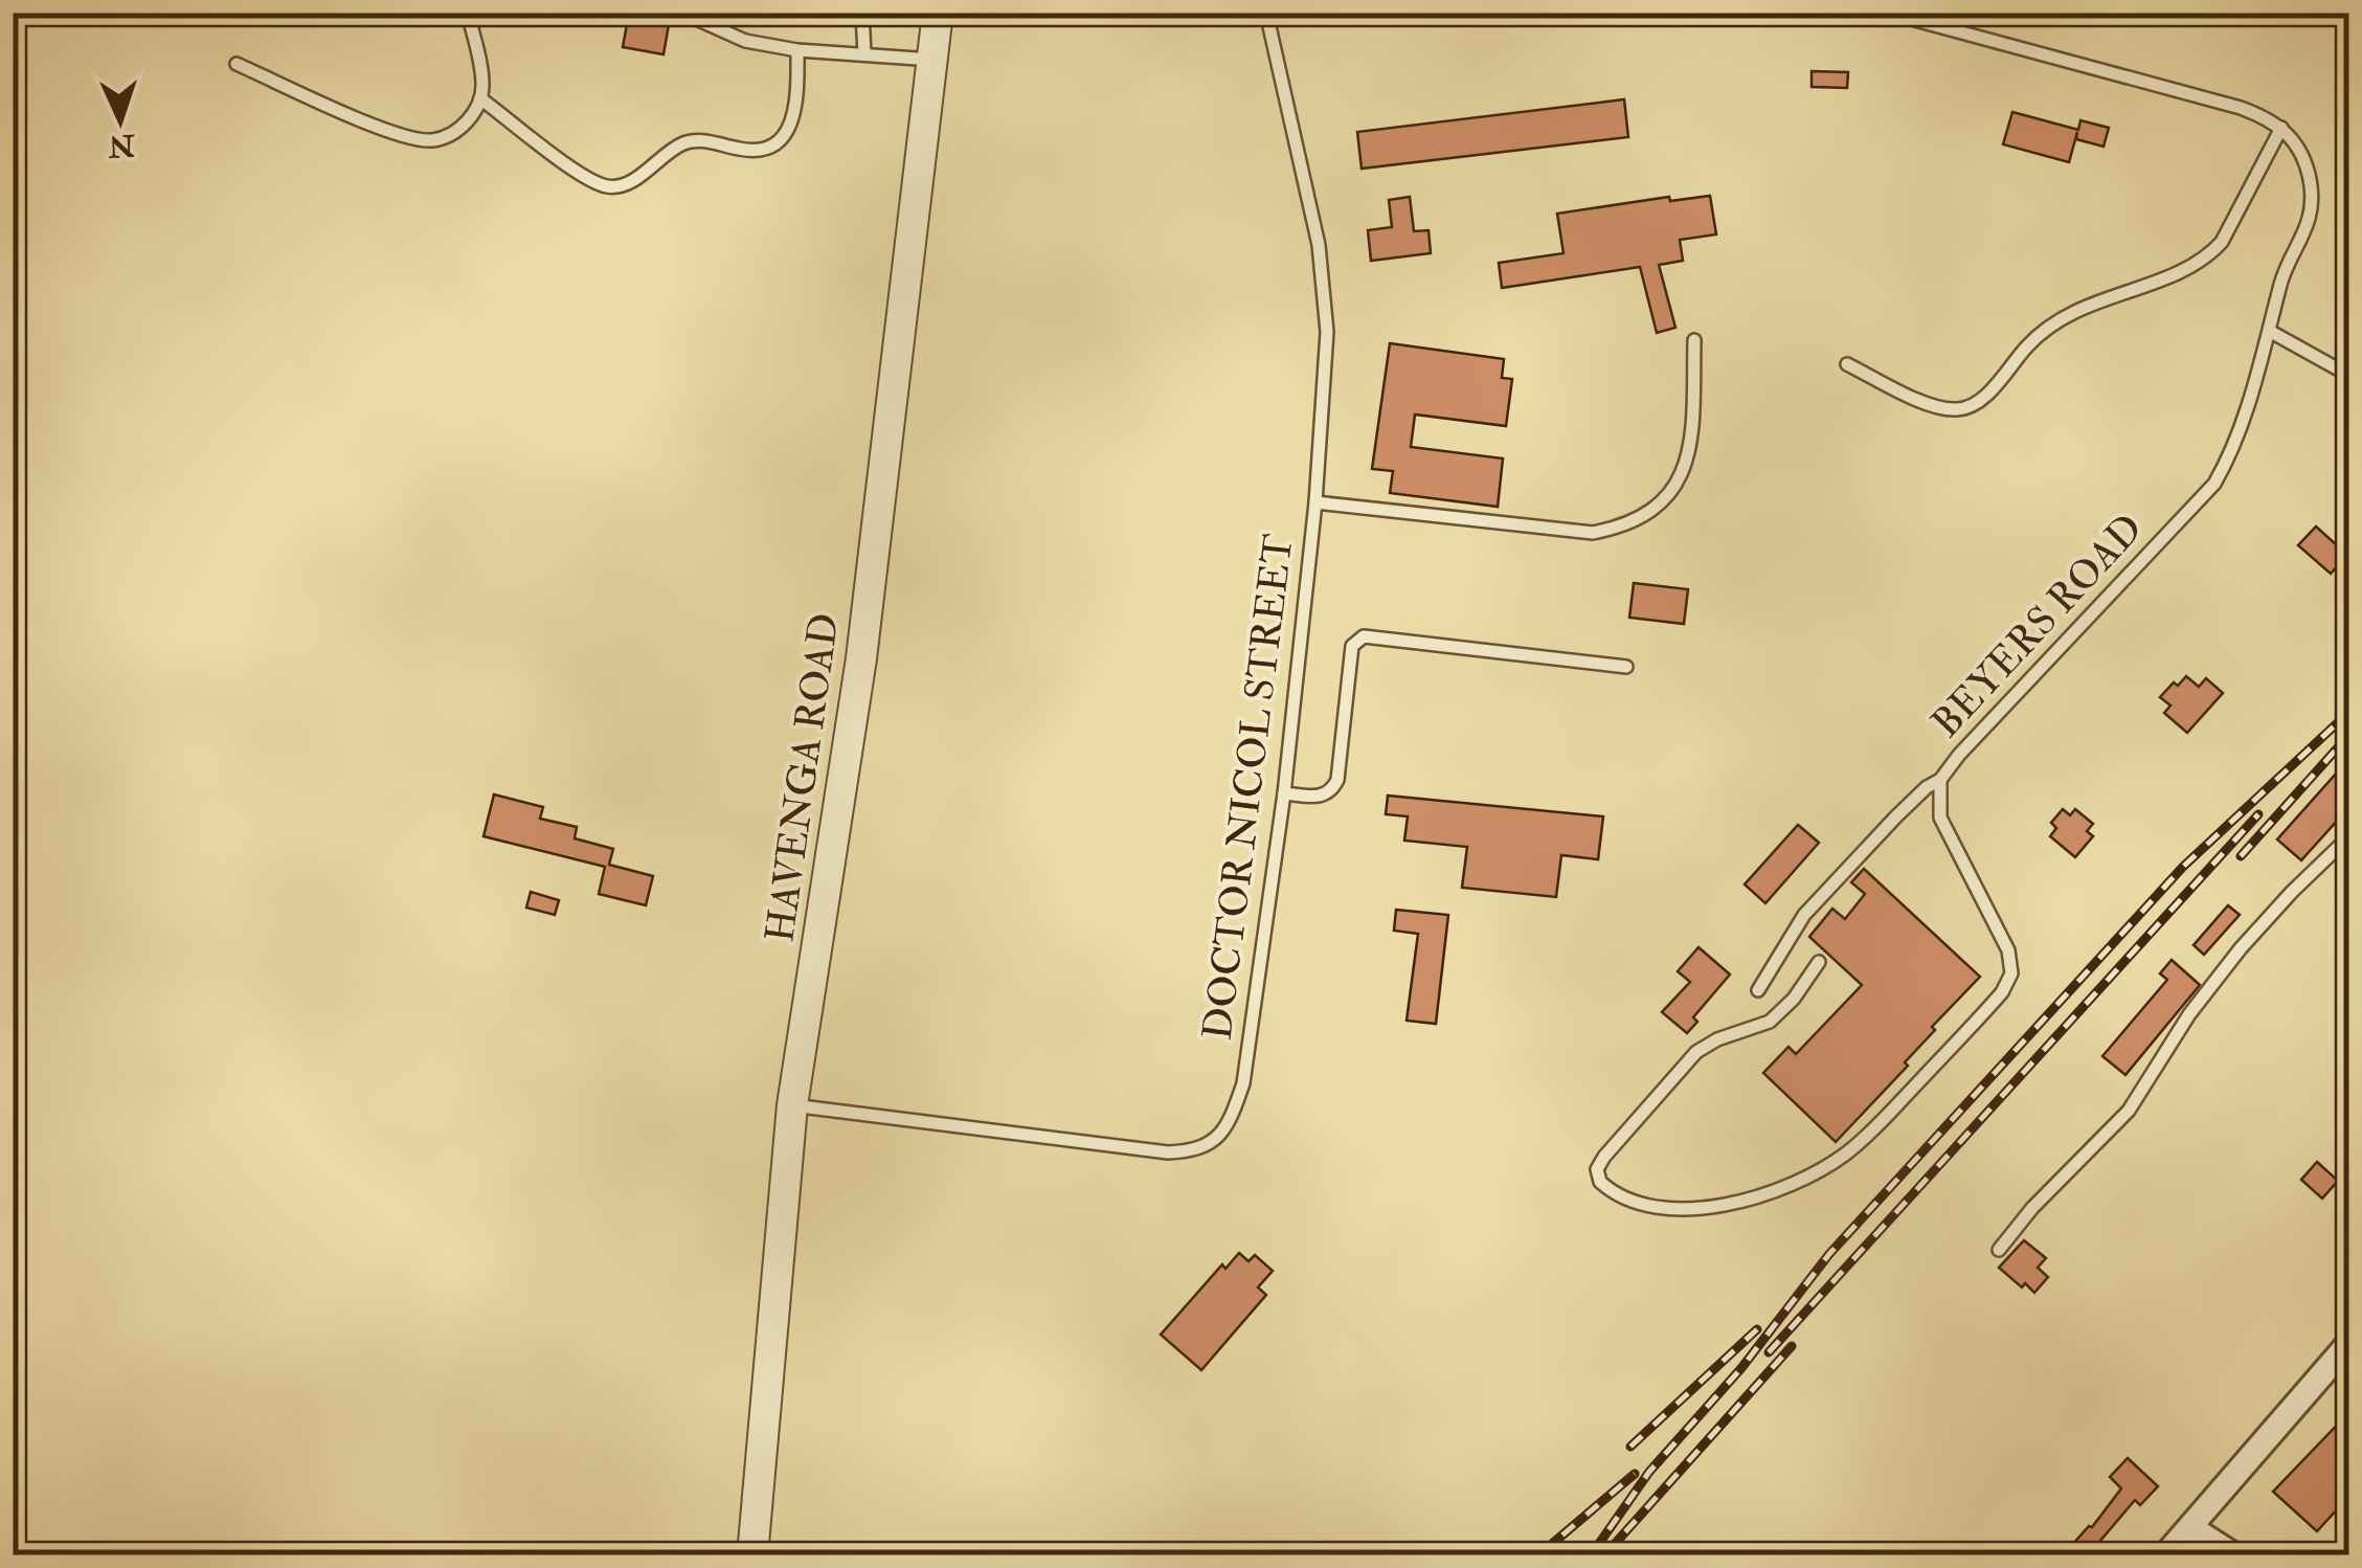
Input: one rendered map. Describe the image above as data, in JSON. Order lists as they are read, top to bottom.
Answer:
{
  "streets": {
    "street": ["HAVENGA ROAD"],
    "lane": ["BEYERS ROAD", "DOCTOR NICOL STREET"]
  },
  "crossings": [
    ["HAVENGA ROAD", "DOCTOR NICOL STREET"]
  ],
  "north": "bottom"
}
